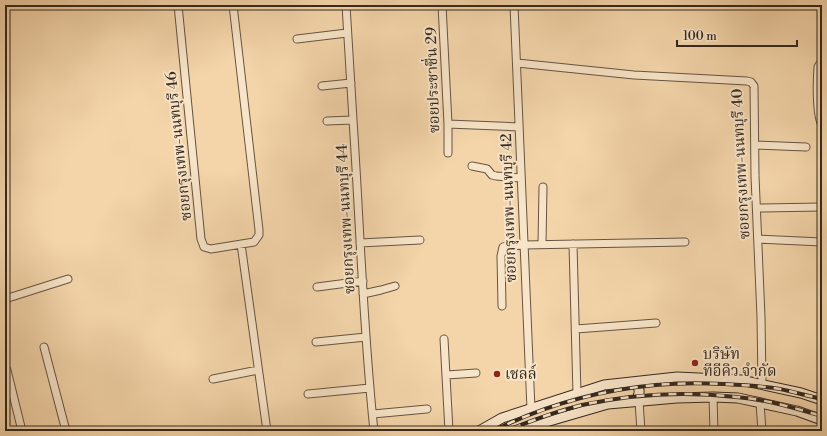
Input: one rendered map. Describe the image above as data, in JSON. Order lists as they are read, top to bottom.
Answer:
{
  "streets": {
    "street": [
      "ซอยประชาชื่น 29",
      "ซอยกรุงเทพ-นนทบุรี 46",
      "ซอยกรุงเทพ-นนทบุรี 40",
      "ซอยกรุงเทพ-นนทบุรี 42",
      "ซอยกรุงเทพ-นนทบุรี 44"
    ]
  },
  "crossings": [
    ["ซอยกรุงเทพ-นนทบุรี 40", "ซอยกรุงเทพ-นนทบุรี 42"]
  ],
  "places": ["บริษัท ทีอีคิว จำกัด", "เชลล์"],
  "scale_bar": "100 m"
}
